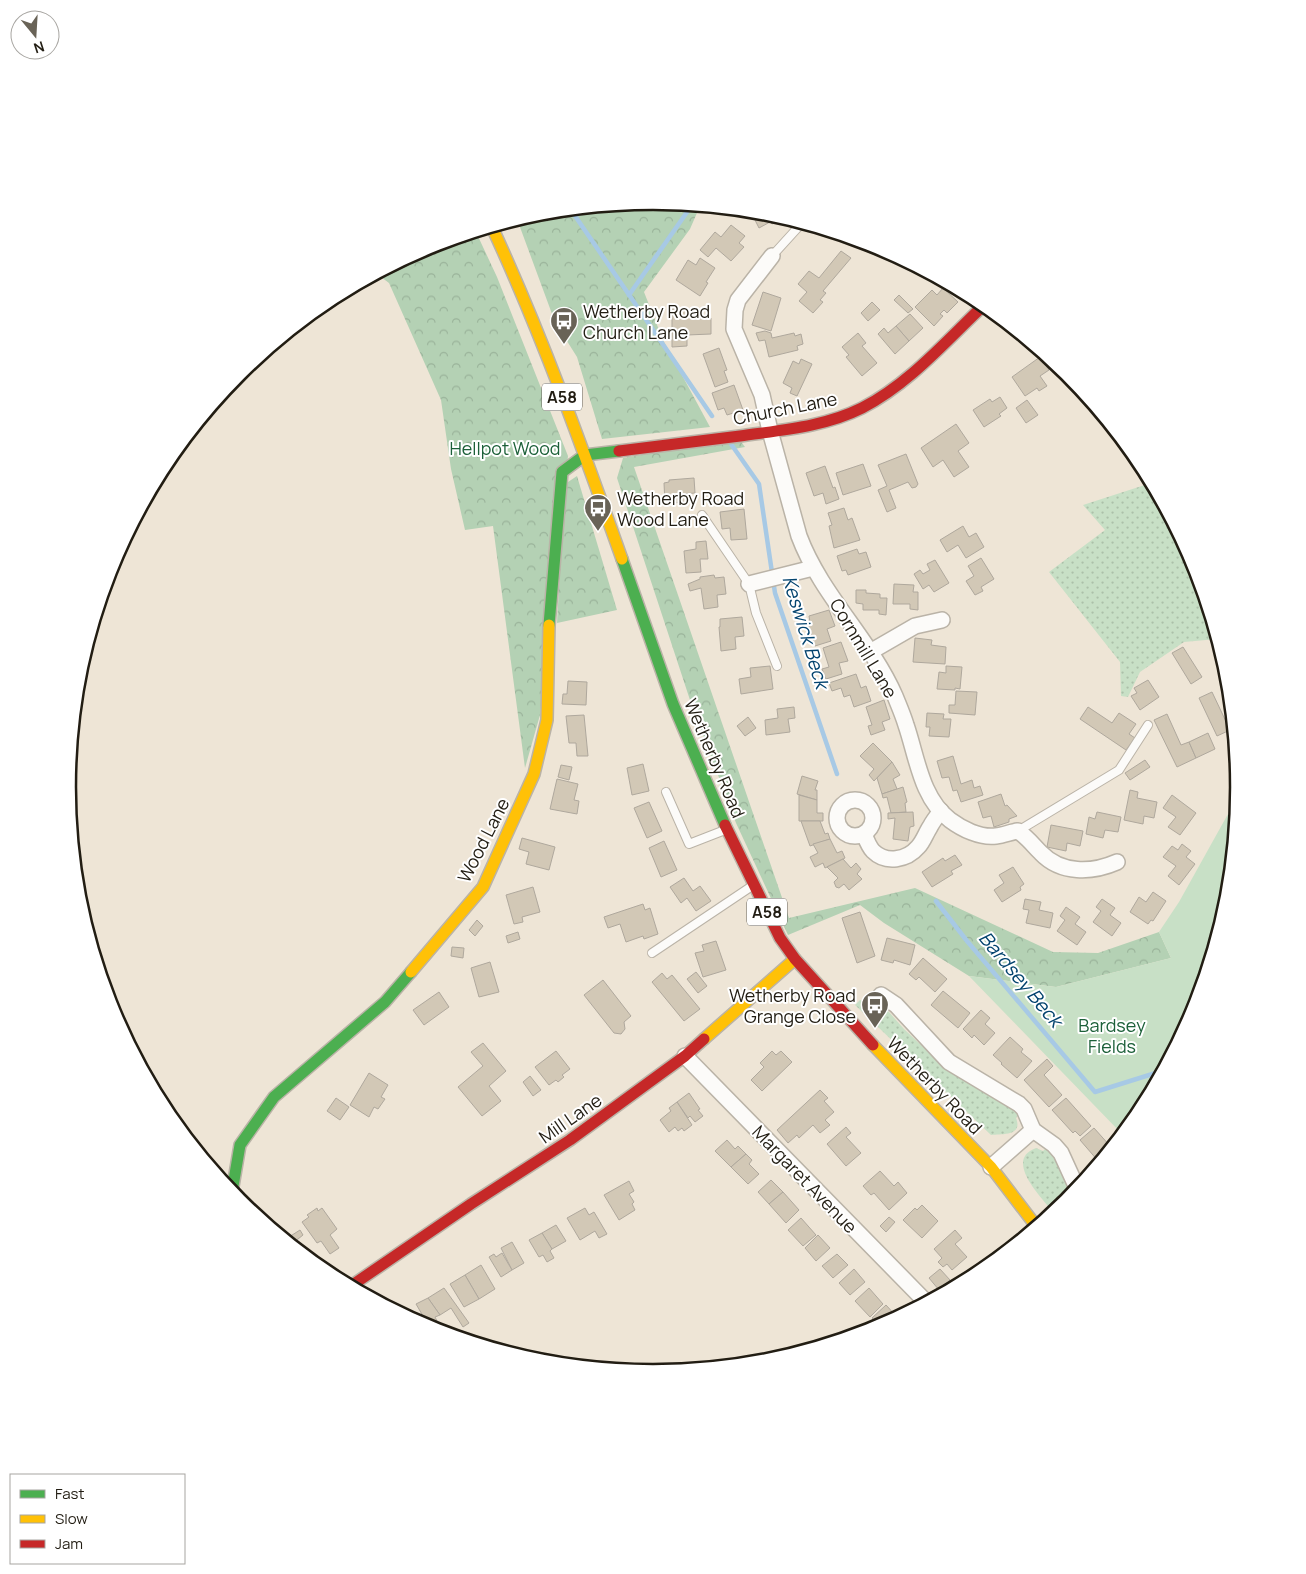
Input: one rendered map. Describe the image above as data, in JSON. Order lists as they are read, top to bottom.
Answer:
{
  "streets": {
    "street": [
      "A58",
      "Church Lane",
      "Cornmill Lane",
      "Wetherby Road",
      "Wood Lane",
      "Mill Lane",
      "Margaret Avenue"
    ]
  },
  "crossings": [
    ["Church Lane", "Cornmill Lane"],
    ["Church Lane", "Wetherby Road"],
    ["Church Lane", "Wood Lane"],
    ["Wetherby Road", "Wood Lane"],
    ["Wetherby Road", "Mill Lane"],
    ["Mill Lane", "Margaret Avenue"]
  ],
  "water": ["Keswick Beck", "Bardsey Beck"],
  "parks": ["Hellpot Wood", "Bardsey Fields"],
  "places": {
    "bus stop": ["Wetherby Road Church Lane", "Wetherby Road Wood Lane", "Wetherby Road Grange Close"]
  },
  "legend": ["Fast", "Slow", "Jam"],
  "north": "bottom"
}
